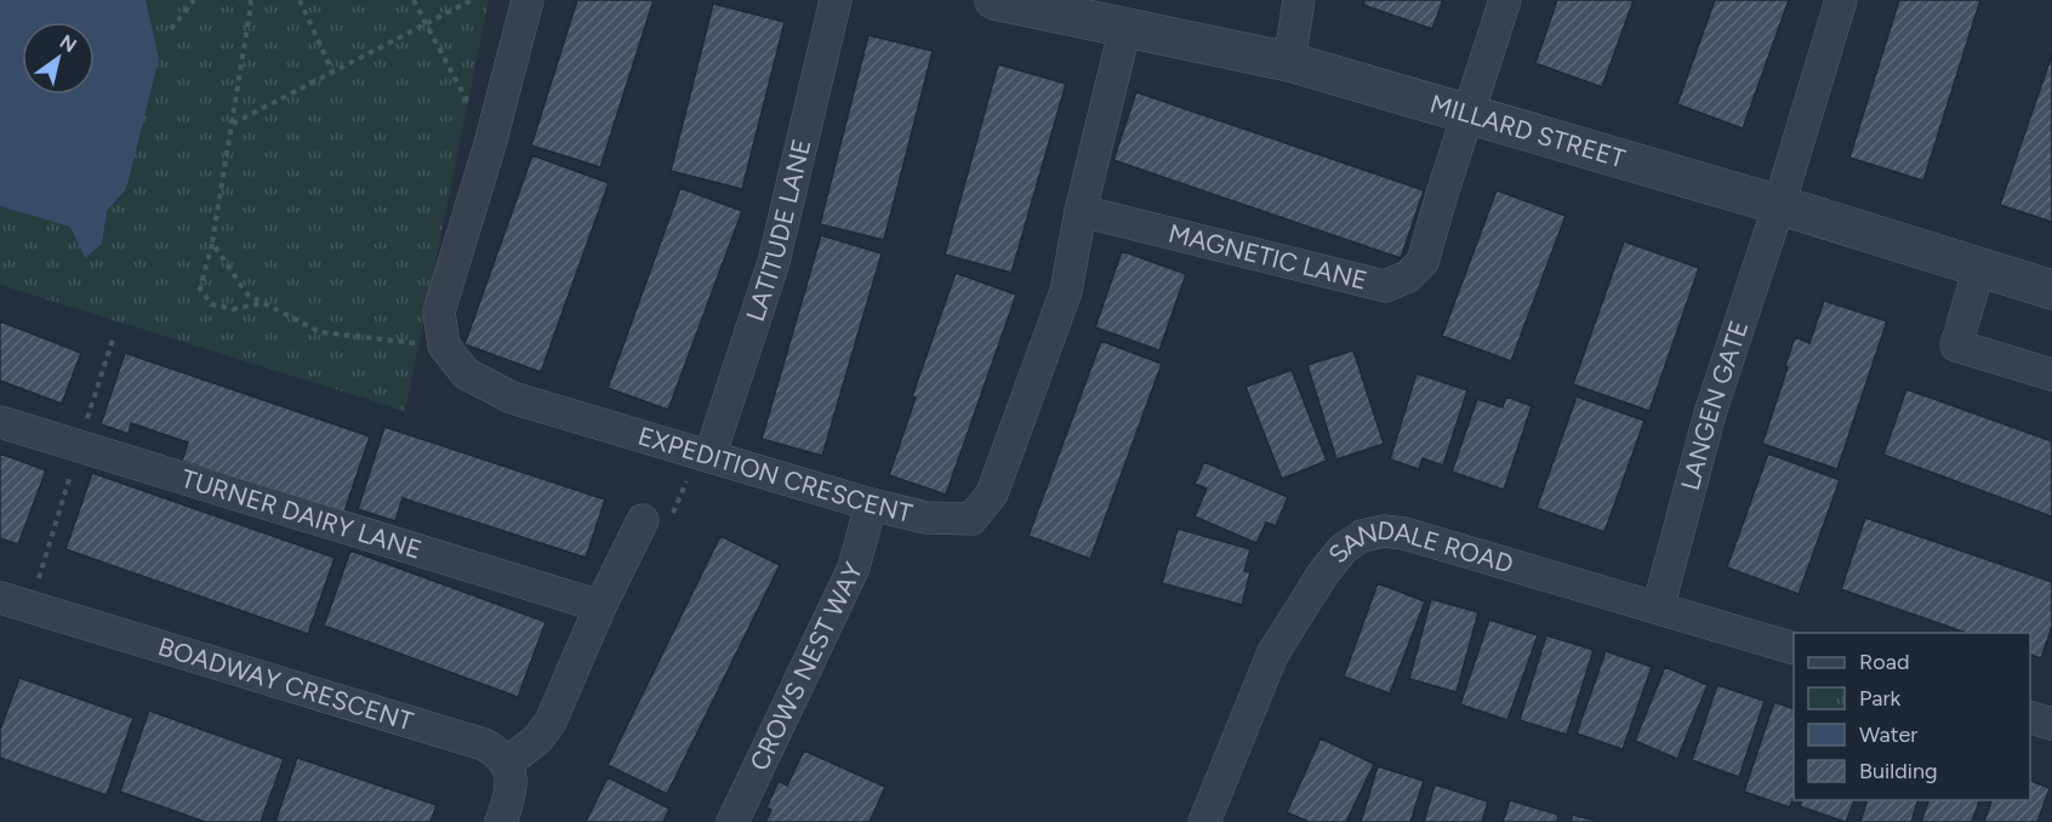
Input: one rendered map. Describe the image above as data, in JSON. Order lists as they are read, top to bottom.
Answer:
{
  "streets": {
    "street": [
      "MILLARD STREET",
      "LATITUDE LANE",
      "MAGNETIC LANE",
      "LANGEN GATE",
      "EXPEDITION CRESCENT",
      "TURNER DAIRY LANE",
      "SANDALE ROAD",
      "CROWS NEST WAY",
      "BOADWAY CRESCENT"
    ]
  },
  "crossings": [
    ["MILLARD STREET", "MAGNETIC LANE"],
    ["MILLARD STREET", "LANGEN GATE"],
    ["MILLARD STREET", "EXPEDITION CRESCENT"],
    ["LATITUDE LANE", "EXPEDITION CRESCENT"],
    ["MAGNETIC LANE", "EXPEDITION CRESCENT"],
    ["LANGEN GATE", "SANDALE ROAD"],
    ["EXPEDITION CRESCENT", "CROWS NEST WAY"]
  ],
  "legend": [
    "Road",
    "Park",
    "Water",
    "Building"
  ],
  "north": "top right"
}
